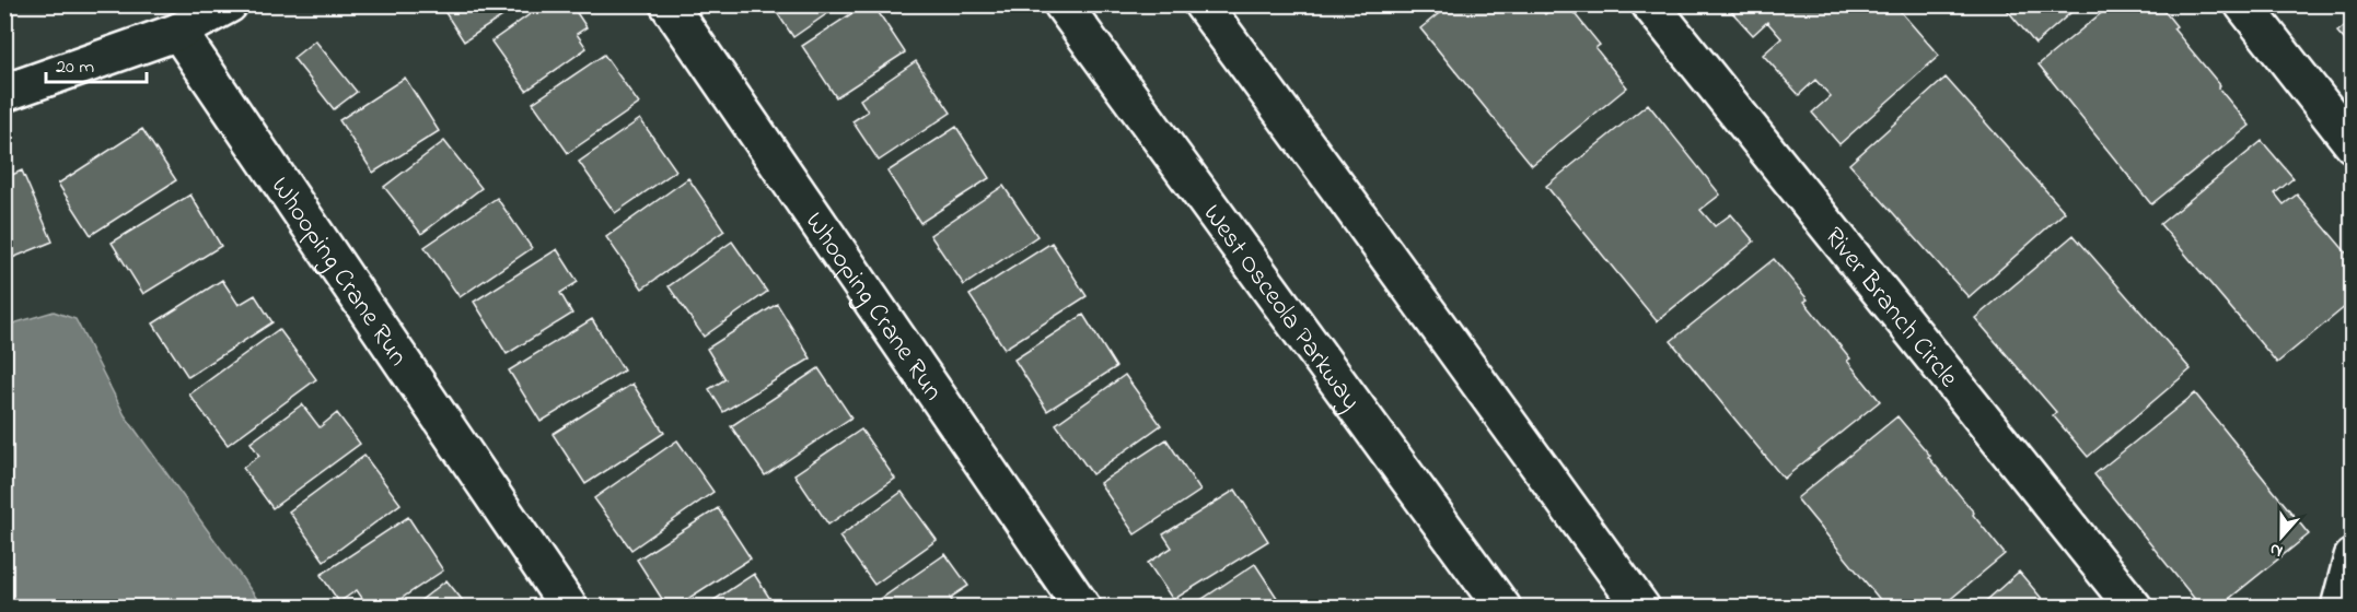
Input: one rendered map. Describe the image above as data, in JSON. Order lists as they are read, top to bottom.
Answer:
{
  "streets": {
    "street": ["Whooping Crane Run", "West Osceola Parkway", "River Branch Circle"]
  },
  "scale_bar": "20 m",
  "north": "bottom"
}
